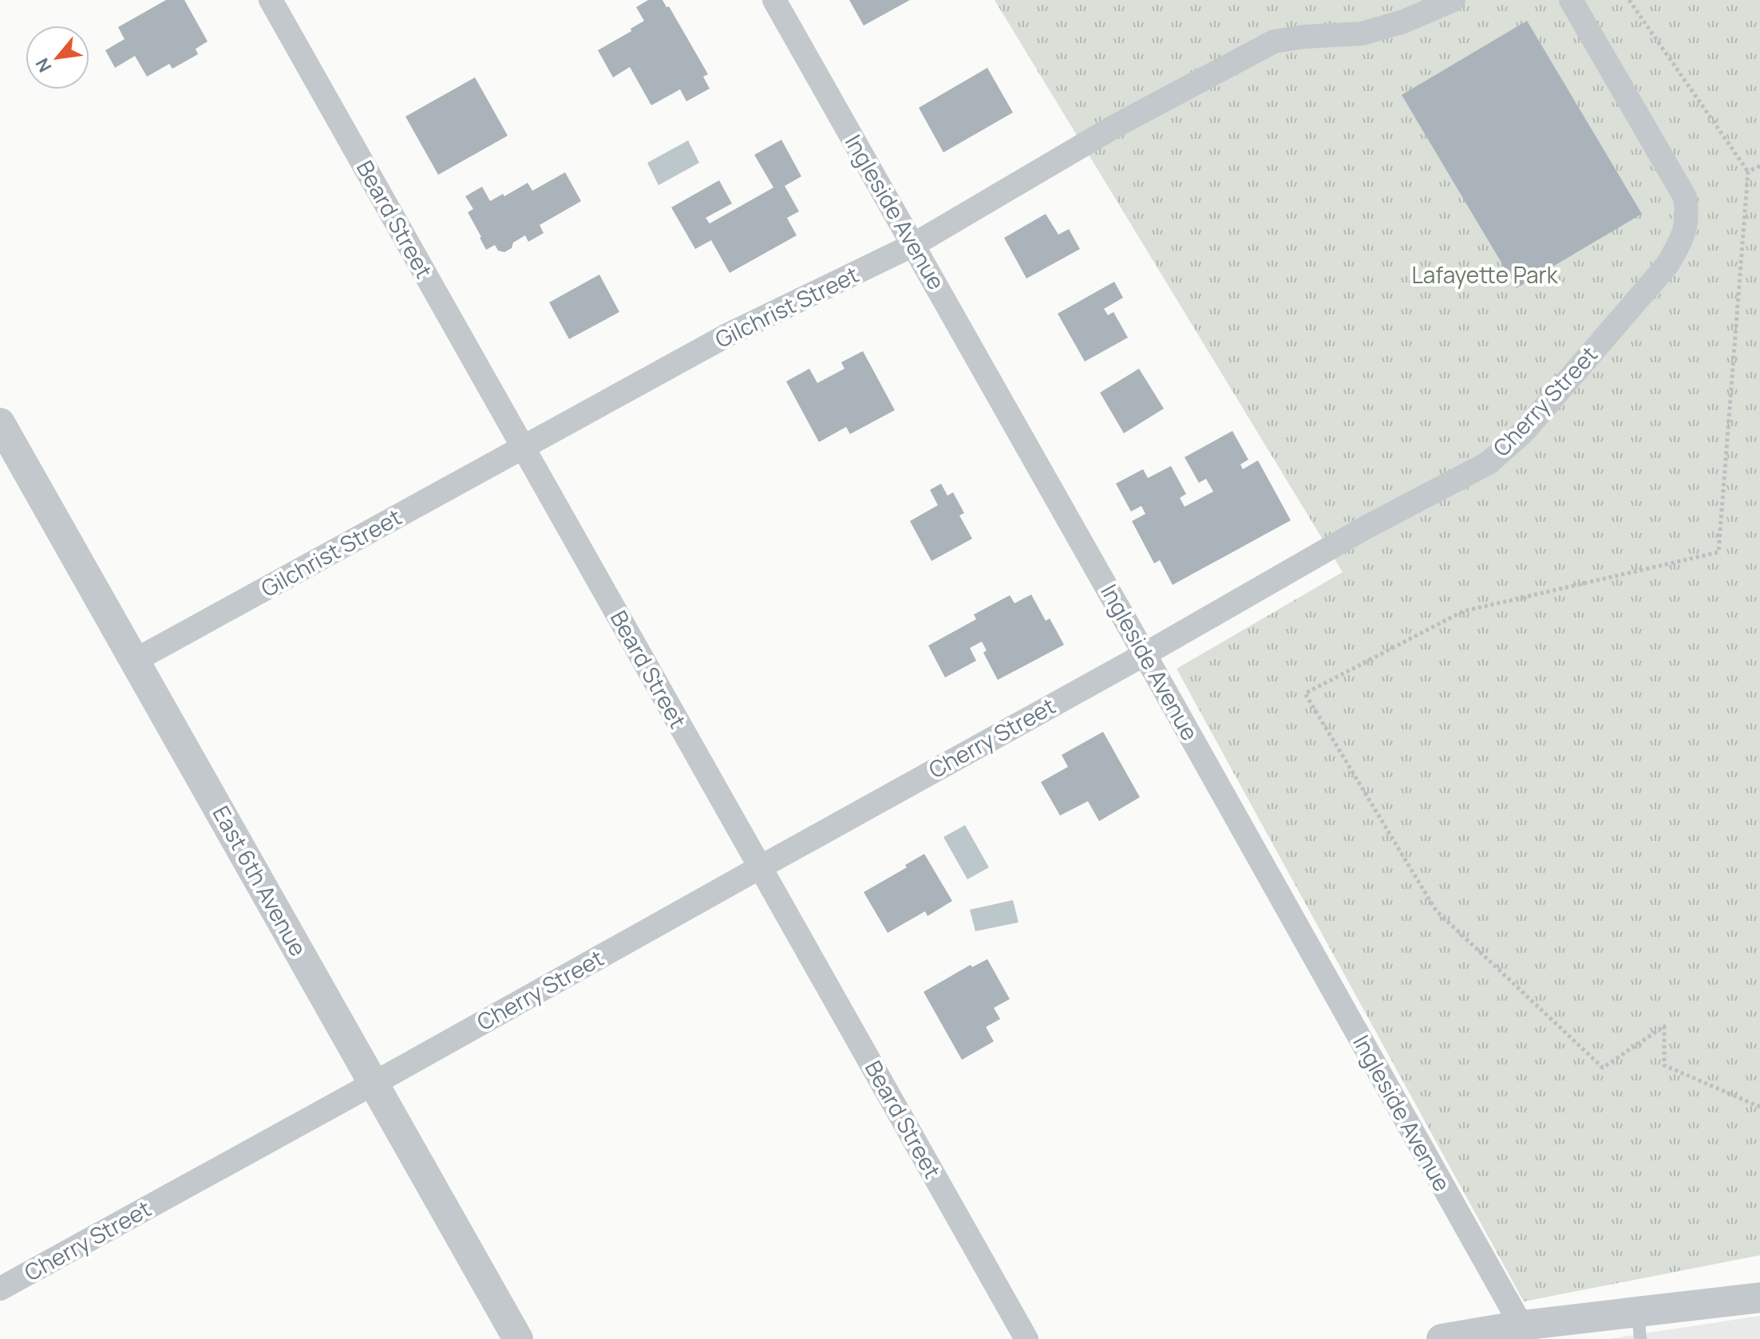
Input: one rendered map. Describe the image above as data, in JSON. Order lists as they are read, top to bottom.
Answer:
{
  "streets": {
    "street": [
      "Ingleside Avenue",
      "Beard Street",
      "Gilchrist Street",
      "Cherry Street",
      "East 6th Avenue"
    ]
  },
  "crossings": [
    ["Ingleside Avenue", "Gilchrist Street"],
    ["Ingleside Avenue", "Cherry Street"],
    ["Beard Street", "Gilchrist Street"],
    ["Beard Street", "Cherry Street"],
    ["Gilchrist Street", "East 6th Avenue"],
    ["Cherry Street", "East 6th Avenue"]
  ],
  "parks": ["Lafayette Park"],
  "north": "bottom left"
}
